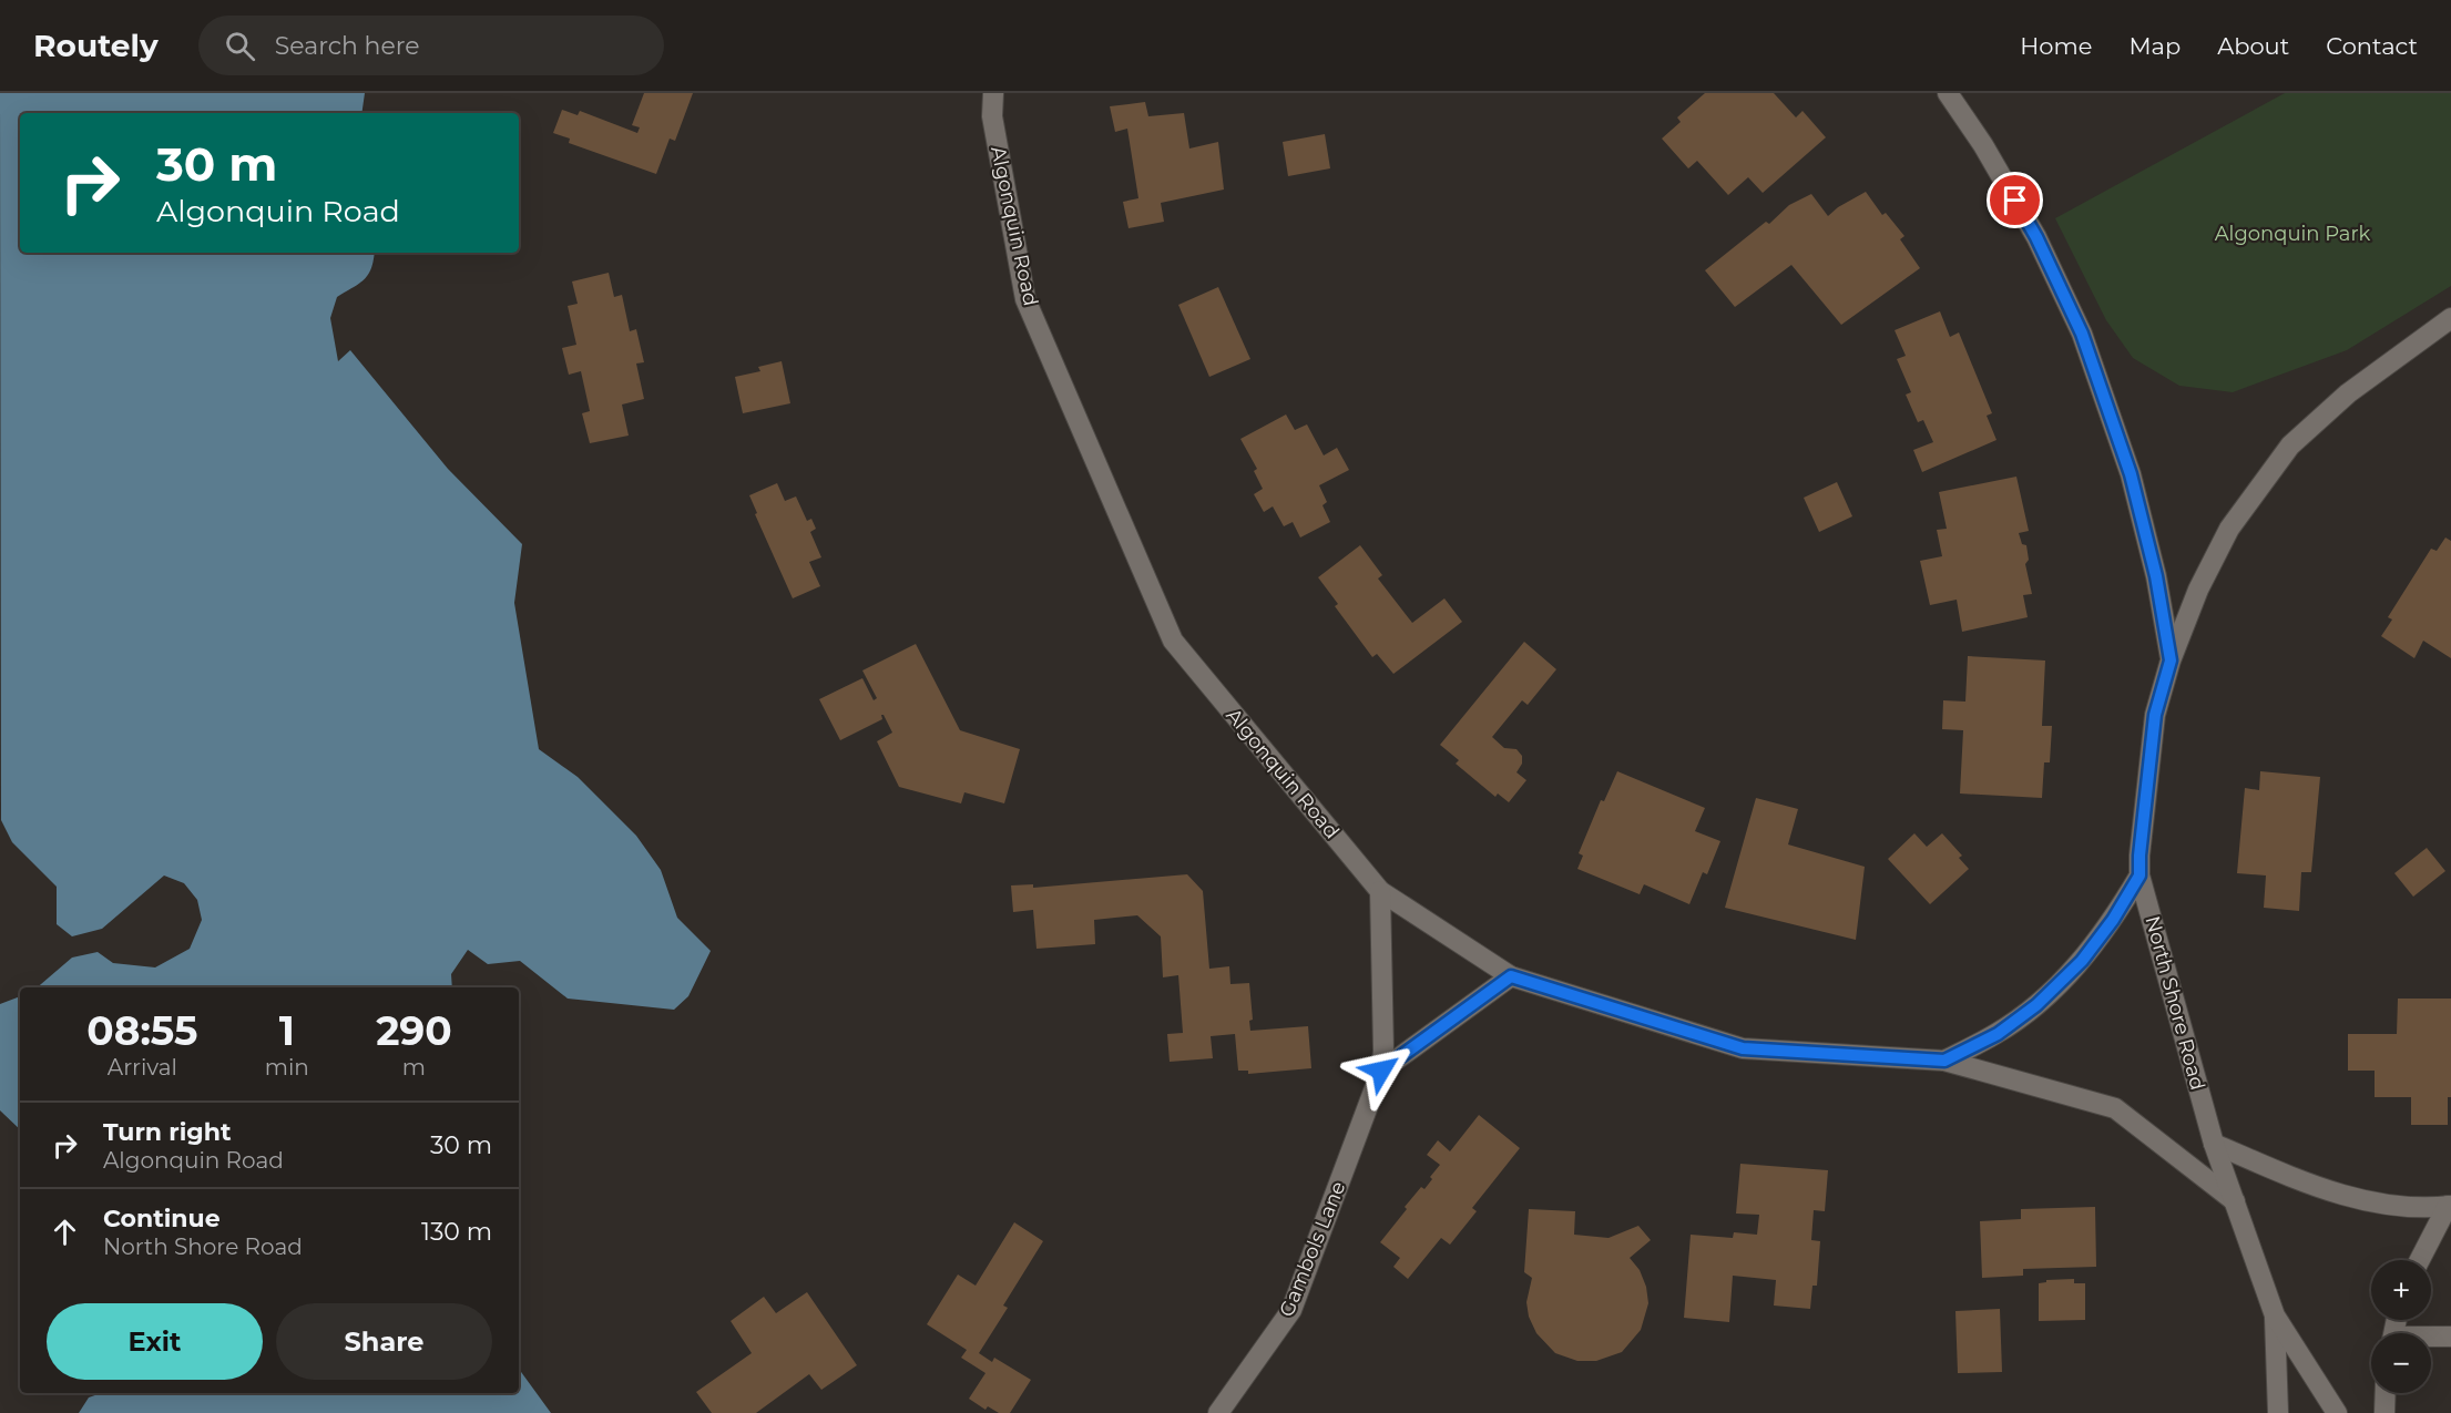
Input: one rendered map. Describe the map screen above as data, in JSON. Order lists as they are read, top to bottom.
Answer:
{
  "streets": {
    "street": ["Algonquin Road", "North Shore Road", "Gambols Lane"]
  },
  "crossings": [
    ["Algonquin Road", "North Shore Road"],
    ["Algonquin Road", "Gambols Lane"]
  ],
  "parks": ["Algonquin Park"],
  "page": {
    "header": "Routely",
    "search": "Search here",
    "nav": [
      "Home",
      "Map",
      "About",
      "Contact"
    ],
    "turn": ["30 m", "Algonquin Road"],
    "eta": [
      "08:55",
      "Arrival",
      "1",
      "min",
      "290",
      "m"
    ],
    "list": [
      {
        "name": "Turn right",
        "note": "Algonquin Road",
        "value": "30 m"
      },
      {
        "name": "Continue",
        "note": "North Shore Road",
        "value": "130 m"
      }
    ],
    "map_buttons": ["+", "−"],
    "buttons": ["Exit", "Share"]
  }
}
